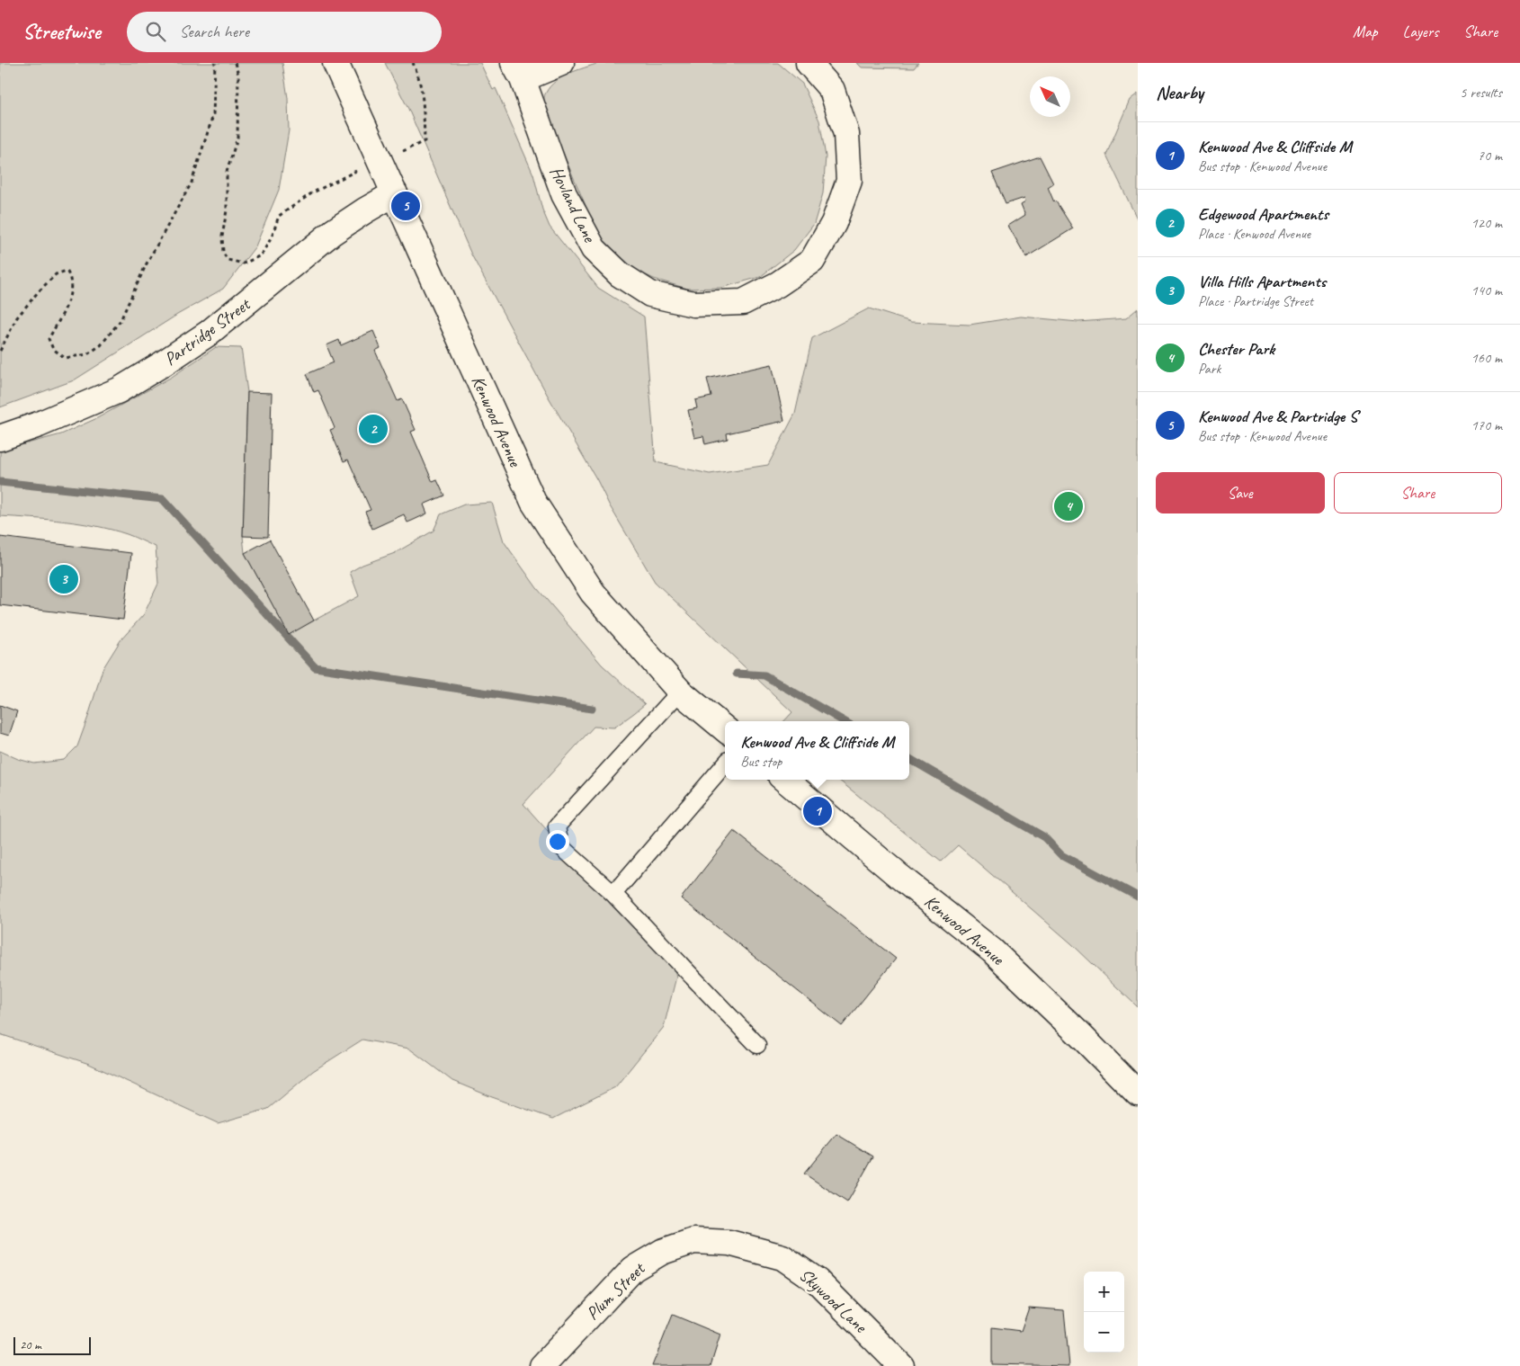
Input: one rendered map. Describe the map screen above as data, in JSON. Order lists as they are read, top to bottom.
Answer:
{
  "streets": {
    "street": [
      "Hovland Lane",
      "Partridge Street",
      "Kenwood Avenue",
      "Plum Street",
      "Skywood Lane"
    ]
  },
  "crossings": [
    ["Partridge Street", "Kenwood Avenue"],
    ["Plum Street", "Skywood Lane"]
  ],
  "scale_bar": "20 m",
  "north": "top left",
  "page": {
    "header": "Streetwise",
    "search": "Search here",
    "nav": ["Map", "Layers", "Share"],
    "heading": ["Nearby", "5 results"],
    "list": [
      {
        "mark": "1",
        "name": "Kenwood Ave & Cliffside M",
        "note": "Bus stop · Kenwood Avenue",
        "value": "70 m"
      },
      {
        "mark": "2",
        "name": "Edgewood Apartments",
        "note": "Place · Kenwood Avenue",
        "value": "120 m"
      },
      {
        "mark": "3",
        "name": "Villa Hills Apartments",
        "note": "Place · Partridge Street",
        "value": "140 m"
      },
      {
        "mark": "4",
        "name": "Chester Park",
        "note": "Park",
        "value": "160 m"
      },
      {
        "mark": "5",
        "name": "Kenwood Ave & Partridge S",
        "note": "Bus stop · Kenwood Avenue",
        "value": "170 m"
      }
    ],
    "pins": [
      "5",
      "2",
      "4",
      "3",
      "1"
    ],
    "buttons": ["Save", "Share"],
    "popup": ["Kenwood Ave & Cliffside M", "Bus stop"],
    "map_buttons": ["+", "−"],
    "scale": "20 m"
  }
}
